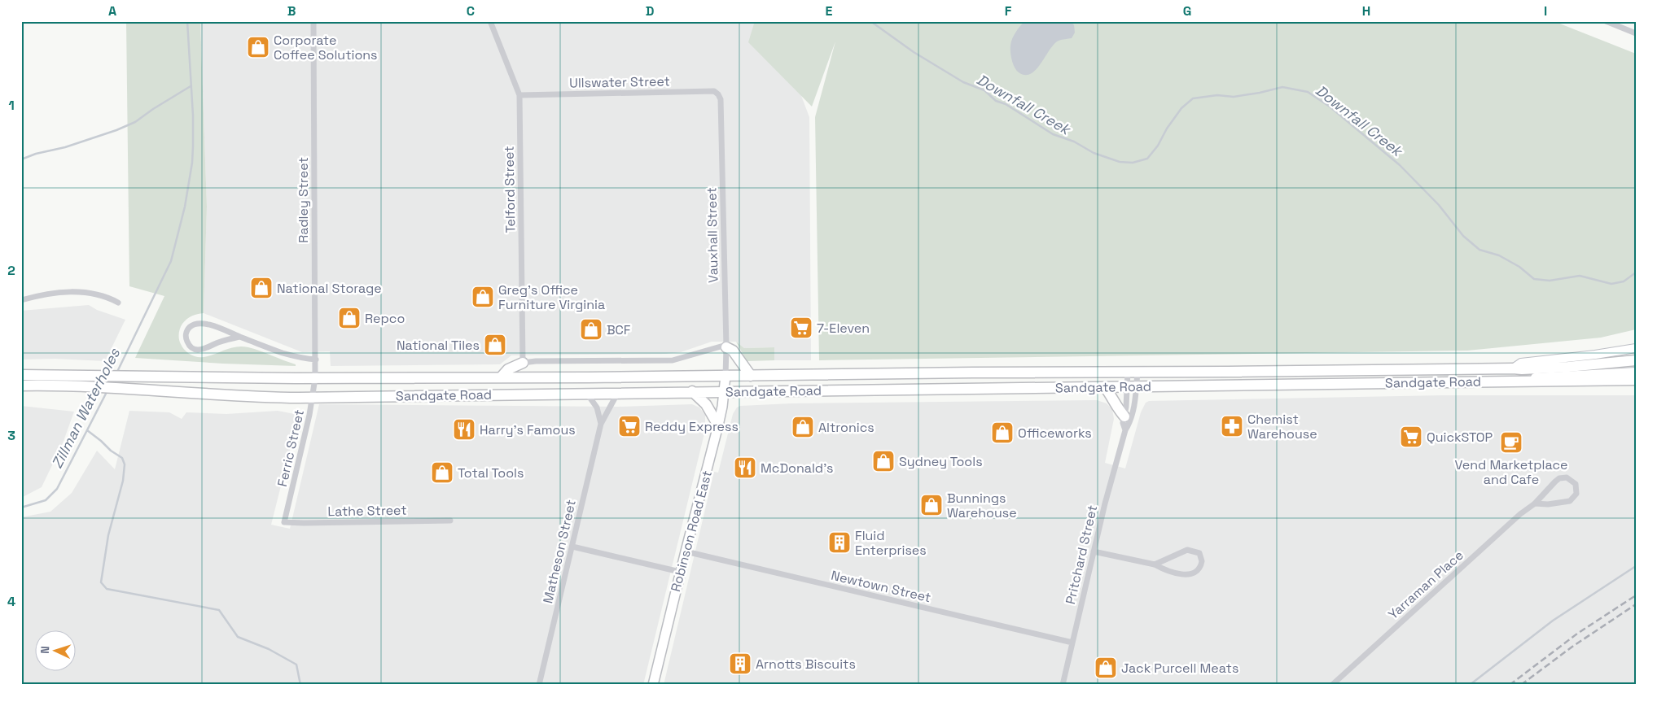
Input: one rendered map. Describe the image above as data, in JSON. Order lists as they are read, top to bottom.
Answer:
{
  "streets": {
    "highway": ["Sandgate Road"],
    "main road": ["Robinson Road East"],
    "street": [
      "Ullswater Street",
      "Telford Street",
      "Radley Street",
      "Vauxhall Street",
      "Ferric Street",
      "Lathe Street",
      "Matheson Street",
      "Pritchard Street",
      "Yarraman Place",
      "Newtown Street"
    ]
  },
  "crossings": [
    ["Ullswater Street", "Telford Street"],
    ["Ullswater Street", "Vauxhall Street"],
    ["Radley Street", "Sandgate Road"],
    ["Radley Street", "Ferric Street"],
    ["Vauxhall Street", "Sandgate Road"],
    ["Vauxhall Street", "Robinson Road East"],
    ["Sandgate Road", "Ferric Street"],
    ["Sandgate Road", "Robinson Road East"],
    ["Sandgate Road", "Matheson Street"],
    ["Sandgate Road", "Pritchard Street"],
    ["Ferric Street", "Lathe Street"],
    ["Robinson Road East", "Newtown Street"],
    ["Pritchard Street", "Newtown Street"]
  ],
  "water": ["Downfall Creek", "Zillman Waterholes"],
  "places": {
    "shop": [
      "Corporate Coffee Solutions",
      "National Storage",
      "Greg's Office Furniture Virginia",
      "Repco",
      "BCF",
      "National Tiles",
      "Altronics",
      "Officeworks",
      "Sydney Tools",
      "Total Tools",
      "Bunnings Warehouse",
      "Jack Purcell Meats"
    ],
    "supermarket": ["7-Eleven", "Reddy Express", "QuickSTOP"],
    "pharmacy": ["Chemist Warehouse"],
    "restaurant": ["Harry's Famous", "McDonald's"],
    "cafe": ["Vend Marketplace and Cafe"],
    "building": ["Fluid Enterprises", "Arnotts Biscuits"]
  },
  "north": "left",
  "grid": {
    "columns": [
      "A",
      "B",
      "C",
      "D",
      "E",
      "F",
      "G",
      "H",
      "I"
    ],
    "rows": [
      "1",
      "2",
      "3",
      "4"
    ]
  }
}
